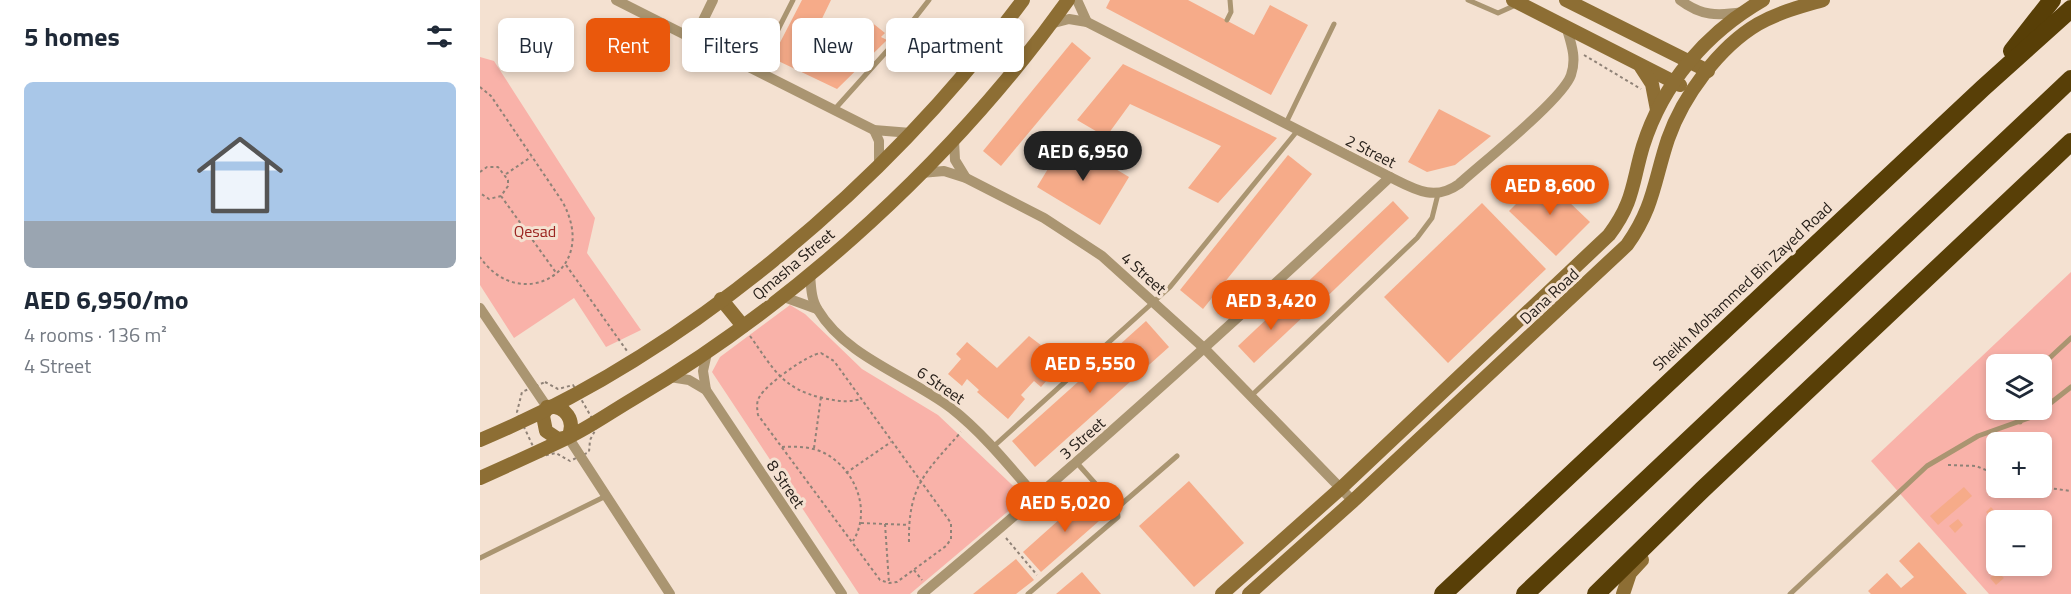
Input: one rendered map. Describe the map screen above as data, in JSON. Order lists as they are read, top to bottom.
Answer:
{
  "streets": {
    "highway": ["Sheikh Mohammed Bin Zayed Road"],
    "street": [
      "2 Street",
      "Qmasha Street",
      "4 Street",
      "Dana Road",
      "6 Street",
      "3 Street",
      "8 Street"
    ]
  },
  "crossings": [
    ["2 Street", "Qmasha Street"],
    ["2 Street", "3 Street"],
    ["Qmasha Street", "4 Street"],
    ["Qmasha Street", "6 Street"],
    ["4 Street", "Dana Road"],
    ["4 Street", "3 Street"],
    ["6 Street", "3 Street"]
  ],
  "parks": ["Qesad"],
  "page": {
    "heading": "5 homes",
    "chip": [
      "Buy",
      "Rent",
      "Filters",
      "New",
      "Apartment"
    ],
    "list": [
      {
        "name": "AED 6,950/mo",
        "note": "4 rooms · 136 m² · 4 Street"
      }
    ],
    "price": [
      "AED 6,950",
      "AED 8,600",
      "AED 3,420",
      "AED 5,550",
      "AED 5,020"
    ],
    "map_buttons": ["+", "−"]
  }
}
